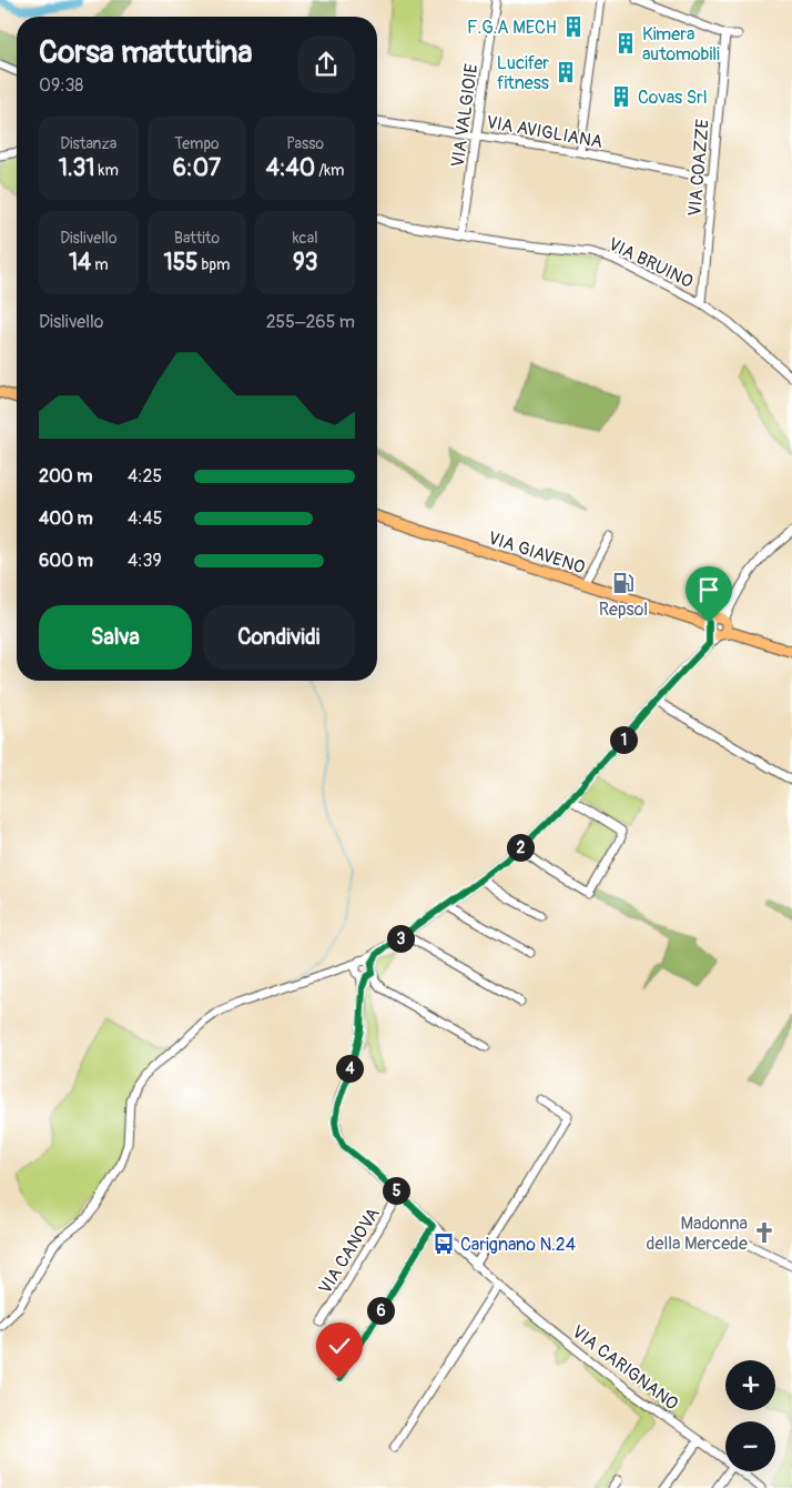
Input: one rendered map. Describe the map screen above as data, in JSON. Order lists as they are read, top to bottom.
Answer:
{
  "streets": {
    "main road": ["VIA GIAVENO"],
    "street": [
      "VIA VALGIOIE",
      "VIA AVIGLIANA",
      "VIA COAZZE",
      "VIA BRUINO",
      "VIA CANOVA",
      "VIA CARIGNANO"
    ]
  },
  "crossings": [
    ["VIA VALGIOIE", "VIA AVIGLIANA"],
    ["VIA VALGIOIE", "VIA BRUINO"],
    ["VIA AVIGLIANA", "VIA COAZZE"],
    ["VIA COAZZE", "VIA BRUINO"],
    ["VIA CANOVA", "VIA CARIGNANO"]
  ],
  "places": {
    "building": [
      "F.G.A MECH",
      "Kimera automobili",
      "Lucifer fitness",
      "Covas Srl"
    ],
    "fuel station": ["Repsol"],
    "church": ["Madonna della Mercede"],
    "bus stop": ["Carignano N.24"]
  },
  "page": {
    "heading": ["Corsa mattutina", "09:38"],
    "stats": [
      ["Distanza", "1.31 km"],
      ["Tempo", "6:07"],
      ["Passo", "4:40 /km"],
      ["Dislivello", "14 m"],
      ["Battito", "155 bpm"],
      ["kcal", "93"]
    ],
    "chart": ["Dislivello", "255–265 m"],
    "list": [
      {
        "name": "200 m",
        "note": "4:25"
      },
      {
        "name": "400 m",
        "note": "4:45"
      },
      {
        "name": "600 m",
        "note": "4:39"
      }
    ],
    "buttons": ["Salva", "Condividi"],
    "pins": [
      "1",
      "2",
      "3",
      "4",
      "5",
      "6"
    ],
    "map_buttons": ["+", "−"]
  }
}
